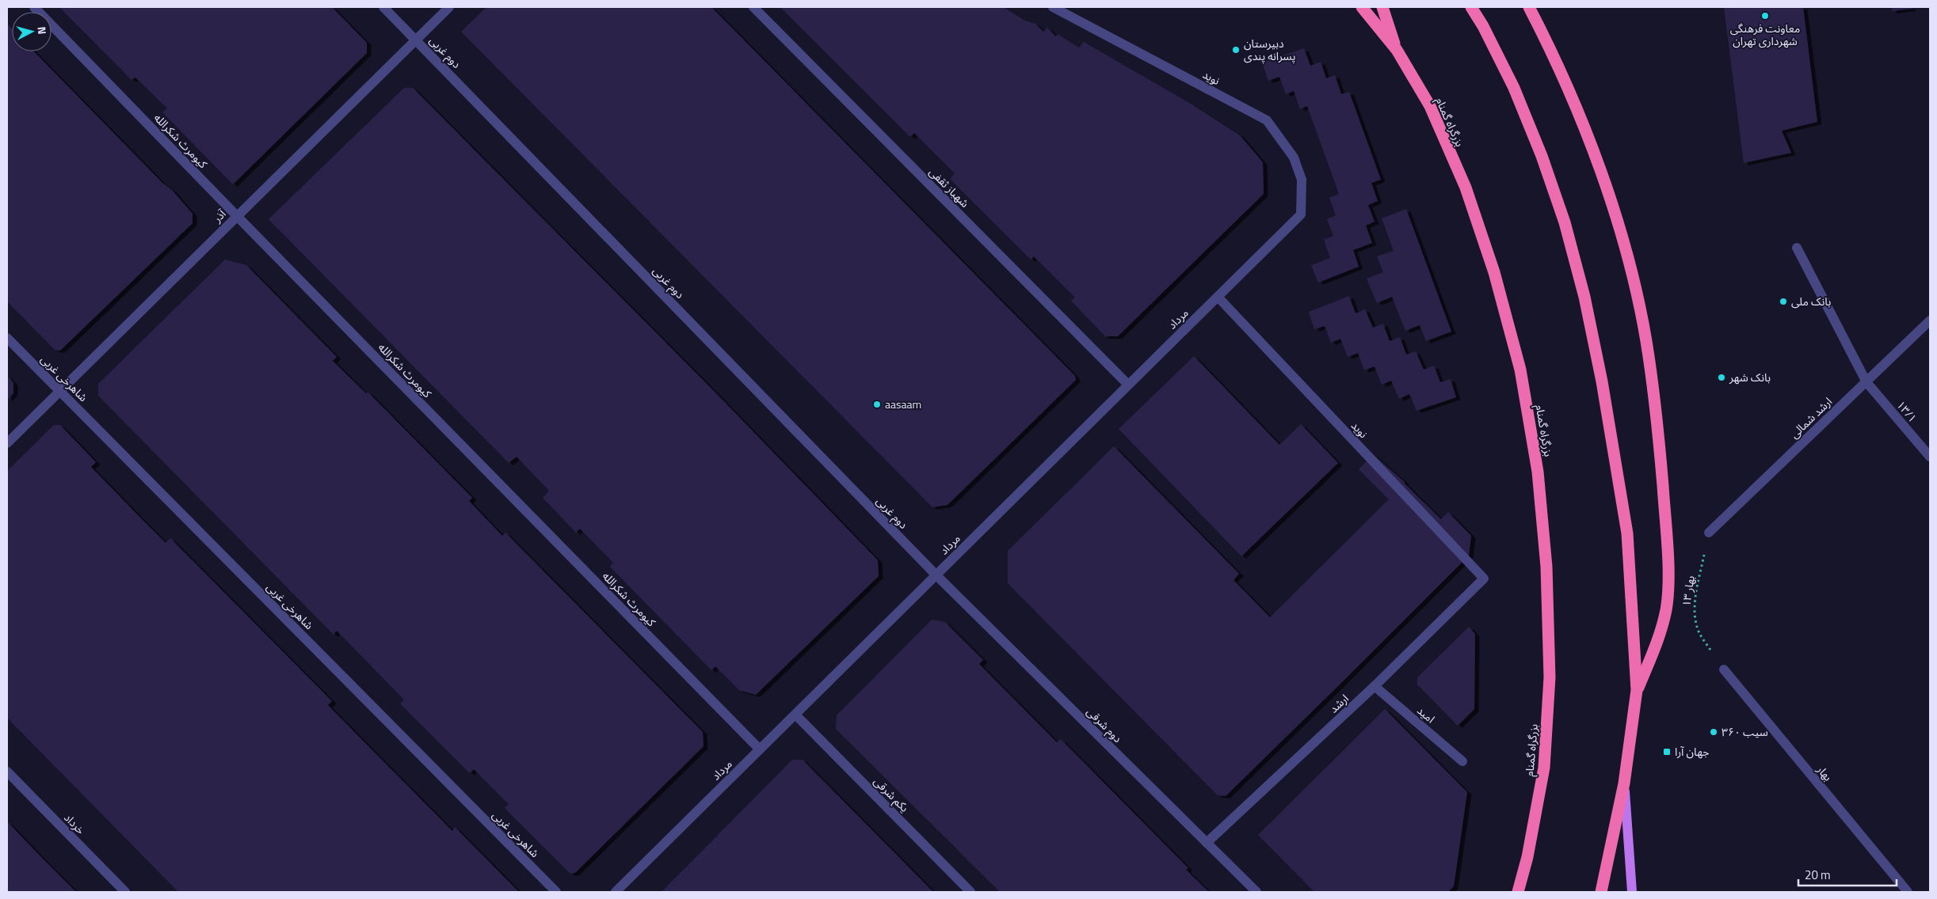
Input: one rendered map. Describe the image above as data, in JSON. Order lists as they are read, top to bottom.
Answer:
{
  "streets": {
    "highway": ["بزرگراه گمنام"],
    "street": [
      "دوم غربی",
      "نوید",
      "کیومرث شکرالله",
      "شهباز ثقفی",
      "آذر",
      "مرداد",
      "شاهرخی غربی",
      "۱۳/۱",
      "ارشد شمالی",
      "ارشد",
      "امید",
      "دوم شرقی",
      "بهار",
      "یکم شرقی",
      "خرداد"
    ],
    "path": ["بهار ۱۳"]
  },
  "crossings": [
    ["دوم غربی", "آذر"],
    ["دوم غربی", "مرداد"],
    ["دوم غربی", "دوم شرقی"],
    ["نوید", "مرداد"],
    ["نوید", "ارشد"],
    ["کیومرث شکرالله", "آذر"],
    ["کیومرث شکرالله", "مرداد"],
    ["شهباز ثقفی", "مرداد"],
    ["آذر", "شاهرخی غربی"],
    ["مرداد", "دوم شرقی"],
    ["مرداد", "یکم شرقی"],
    ["۱۳/۱", "ارشد شمالی"],
    ["ارشد شمالی", "بهار ۱۳"],
    ["بهار ۱۳", "بهار"],
    ["ارشد", "امید"],
    ["ارشد", "دوم شرقی"]
  ],
  "places": {
    "other": [
      "معاونت فرهنگی شهرداری تهران",
      "دبیرستان پسرانه پندی",
      "بانک ملی",
      "بانک شهر",
      "aasaam",
      "سیب ۳۶۰"
    ],
    "transit": ["جهان آرا"]
  },
  "scale_bar": "20 m",
  "north": "right"
}
